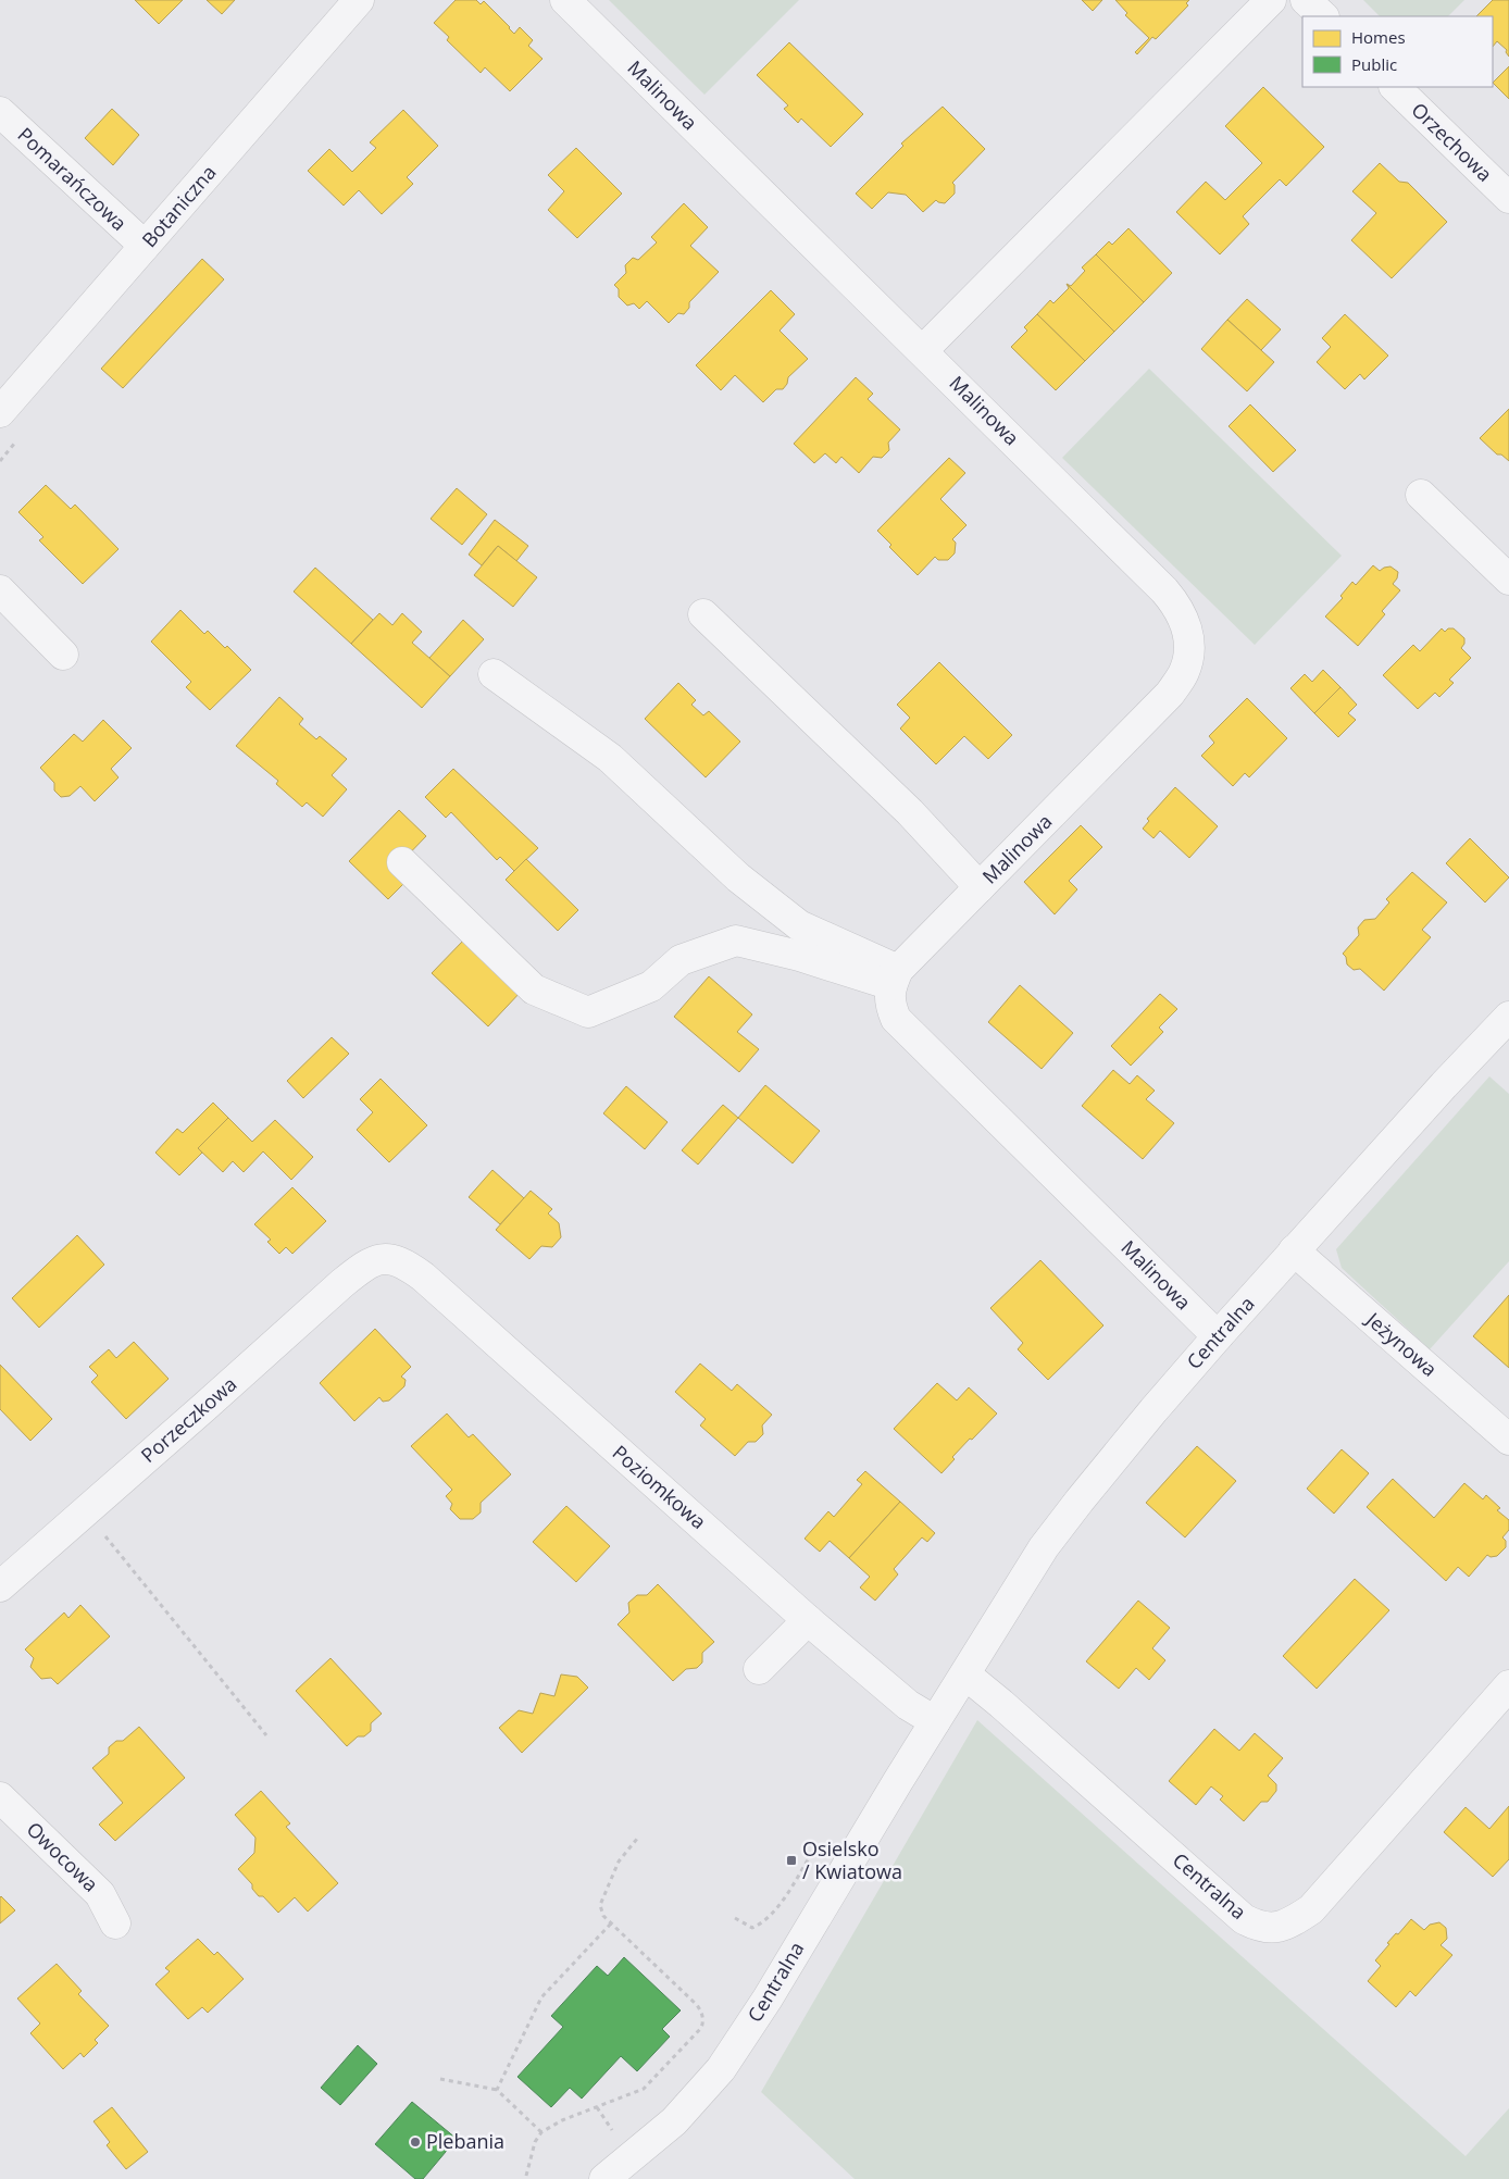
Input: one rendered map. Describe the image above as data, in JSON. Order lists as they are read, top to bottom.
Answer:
{
  "streets": {
    "street": [
      "Malinowa",
      "Orzechowa",
      "Pomarańczowa",
      "Botaniczna",
      "Centralna",
      "Jeżynowa",
      "Porzeczkowa",
      "Poziomkowa",
      "Owocowa"
    ]
  },
  "crossings": [
    ["Malinowa", "Centralna"],
    ["Pomarańczowa", "Botaniczna"],
    ["Centralna", "Jeżynowa"],
    ["Centralna", "Poziomkowa"],
    ["Porzeczkowa", "Poziomkowa"]
  ],
  "places": {
    "transit": ["Osielsko / Kwiatowa"],
    "other": ["Plebania"]
  },
  "legend": ["Homes", "Public"]
}
